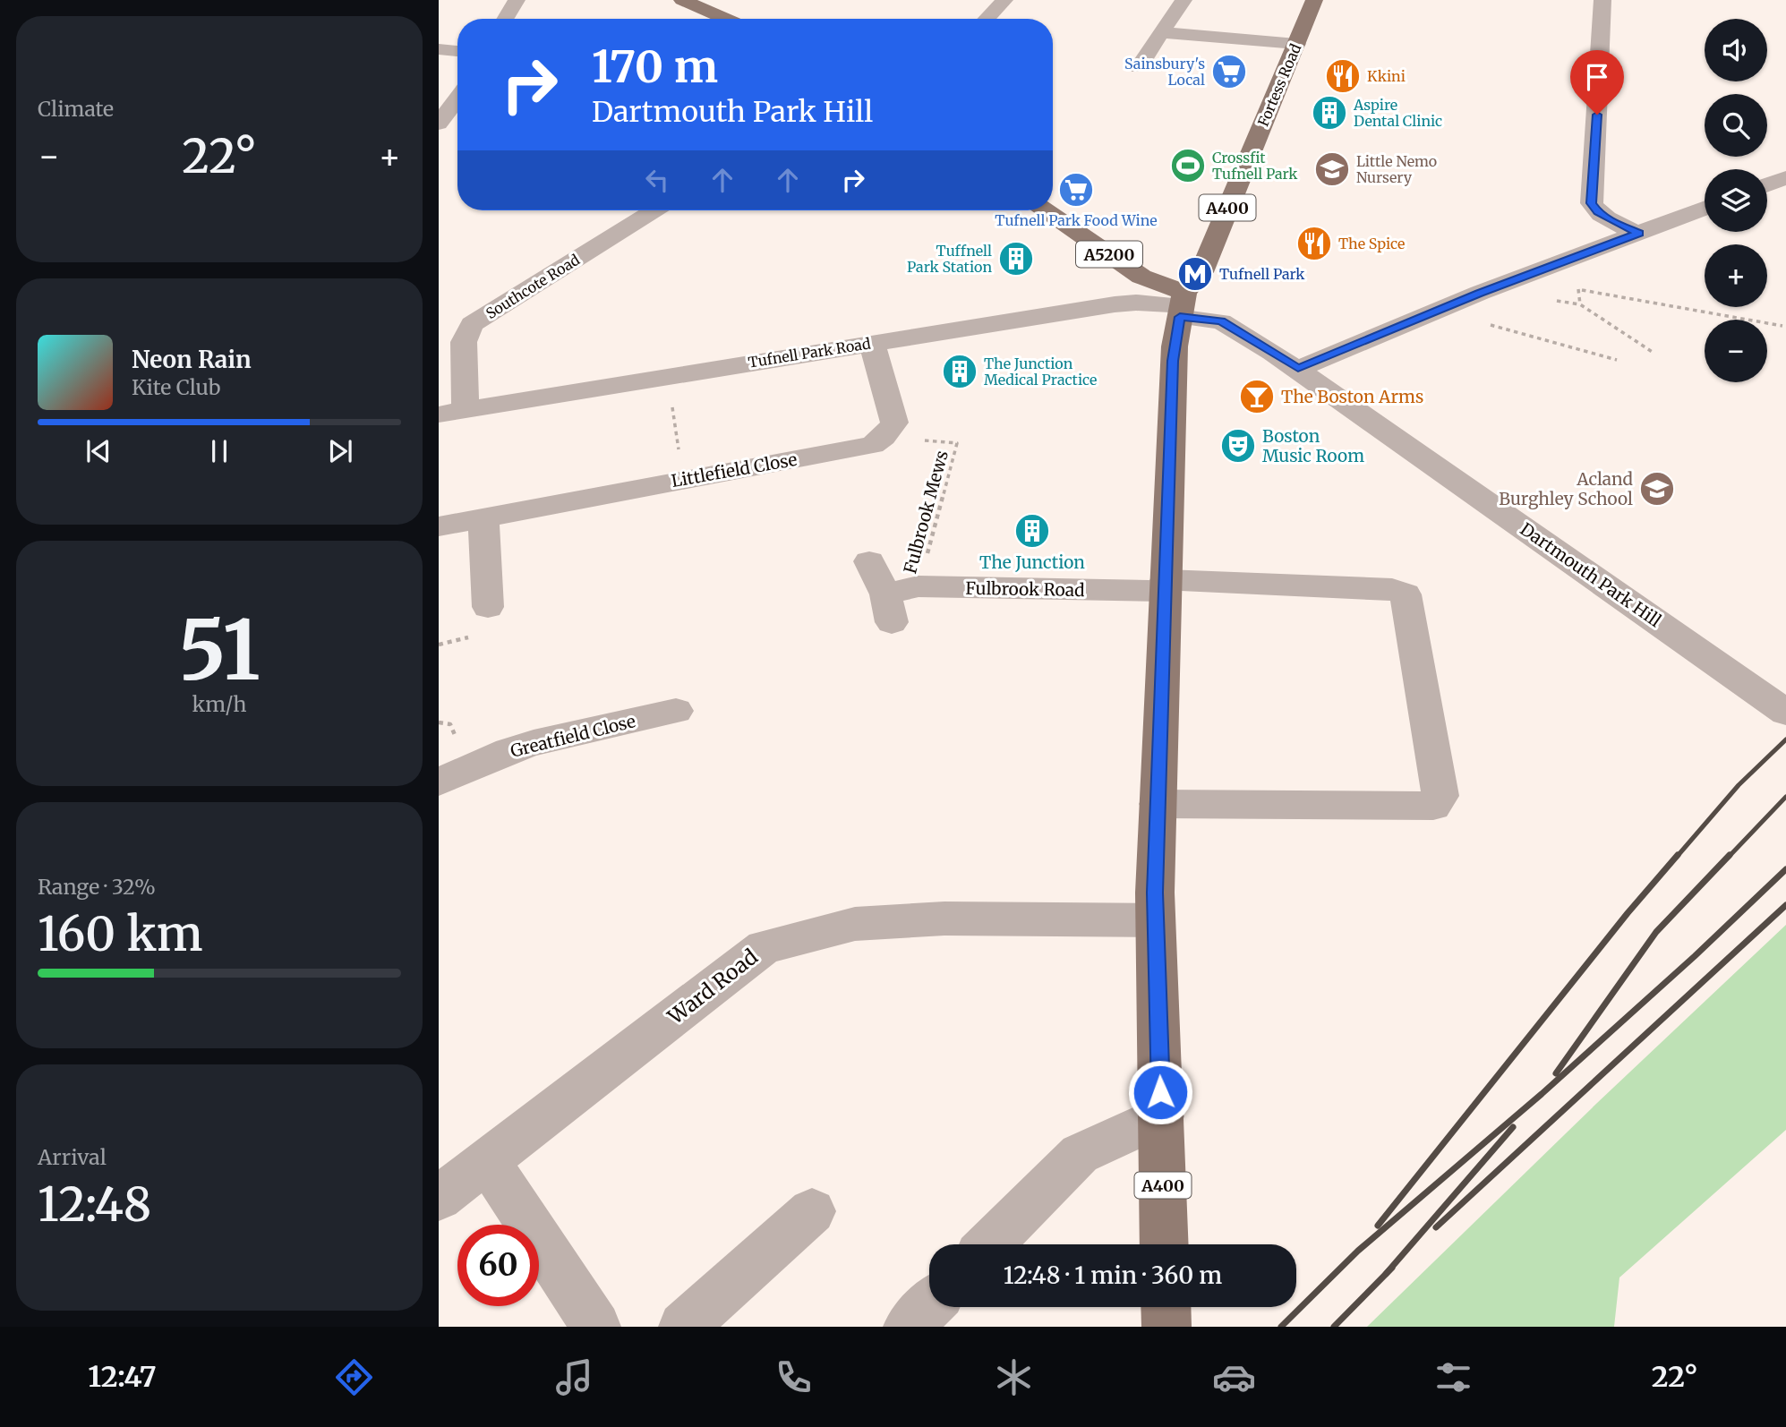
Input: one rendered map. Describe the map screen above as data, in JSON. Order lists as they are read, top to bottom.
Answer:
{
  "streets": {
    "main road": ["Fortess Road", "A400", "A5200"],
    "street": [
      "Southcote Road",
      "Tufnell Park Road",
      "Littlefield Close",
      "Dartmouth Park Hill",
      "Fulbrook Road",
      "Greatfield Close",
      "Ward Road"
    ],
    "path": ["Fulbrook Mews"]
  },
  "crossings": [
    ["Fortess Road", "A400"],
    ["Fortess Road", "A5200"],
    ["Fortess Road", "Tufnell Park Road"],
    ["Fortess Road", "Dartmouth Park Hill"],
    ["A400", "A5200"],
    ["A400", "Tufnell Park Road"],
    ["A400", "Dartmouth Park Hill"],
    ["A400", "Fulbrook Road"],
    ["A400", "Ward Road"],
    ["A5200", "Tufnell Park Road"],
    ["A5200", "Dartmouth Park Hill"],
    ["Southcote Road", "Tufnell Park Road"],
    ["Tufnell Park Road", "Dartmouth Park Hill"],
    ["Littlefield Close", "Fulbrook Mews"],
    ["Fulbrook Mews", "Fulbrook Road"]
  ],
  "places": {
    "supermarket": ["Sainsbury's Local", "Tufnell Park Food Wine"],
    "restaurant": ["Kkini", "The Spice"],
    "building": [
      "Aspire Dental Clinic",
      "Tuffnell Park Station",
      "The Junction Medical Practice",
      "The Junction"
    ],
    "sports": ["Crossfit Tufnell Park"],
    "school or university": ["Little Nemo Nursery", "Acland Burghley School"],
    "metro station": ["Tufnell Park"],
    "bar": ["The Boston Arms"],
    "theatre": ["Boston Music Room"]
  },
  "page": {
    "tile": [
      "Climate",
      ["51", "km/h"],
      ["Range · 32%", "160 km"],
      ["Arrival", "12:48"]
    ],
    "map_buttons": ["+", "−"],
    "turn": ["170 m", "Dartmouth Park Hill"],
    "heat": ["−", "22°", "+"],
    "song": ["Neon Rain", "Kite Club"],
    "limit": "60",
    "trip": "12:48 · 1 min · 360 m",
    "tabs": ["12:47", "22°"]
  }
}
